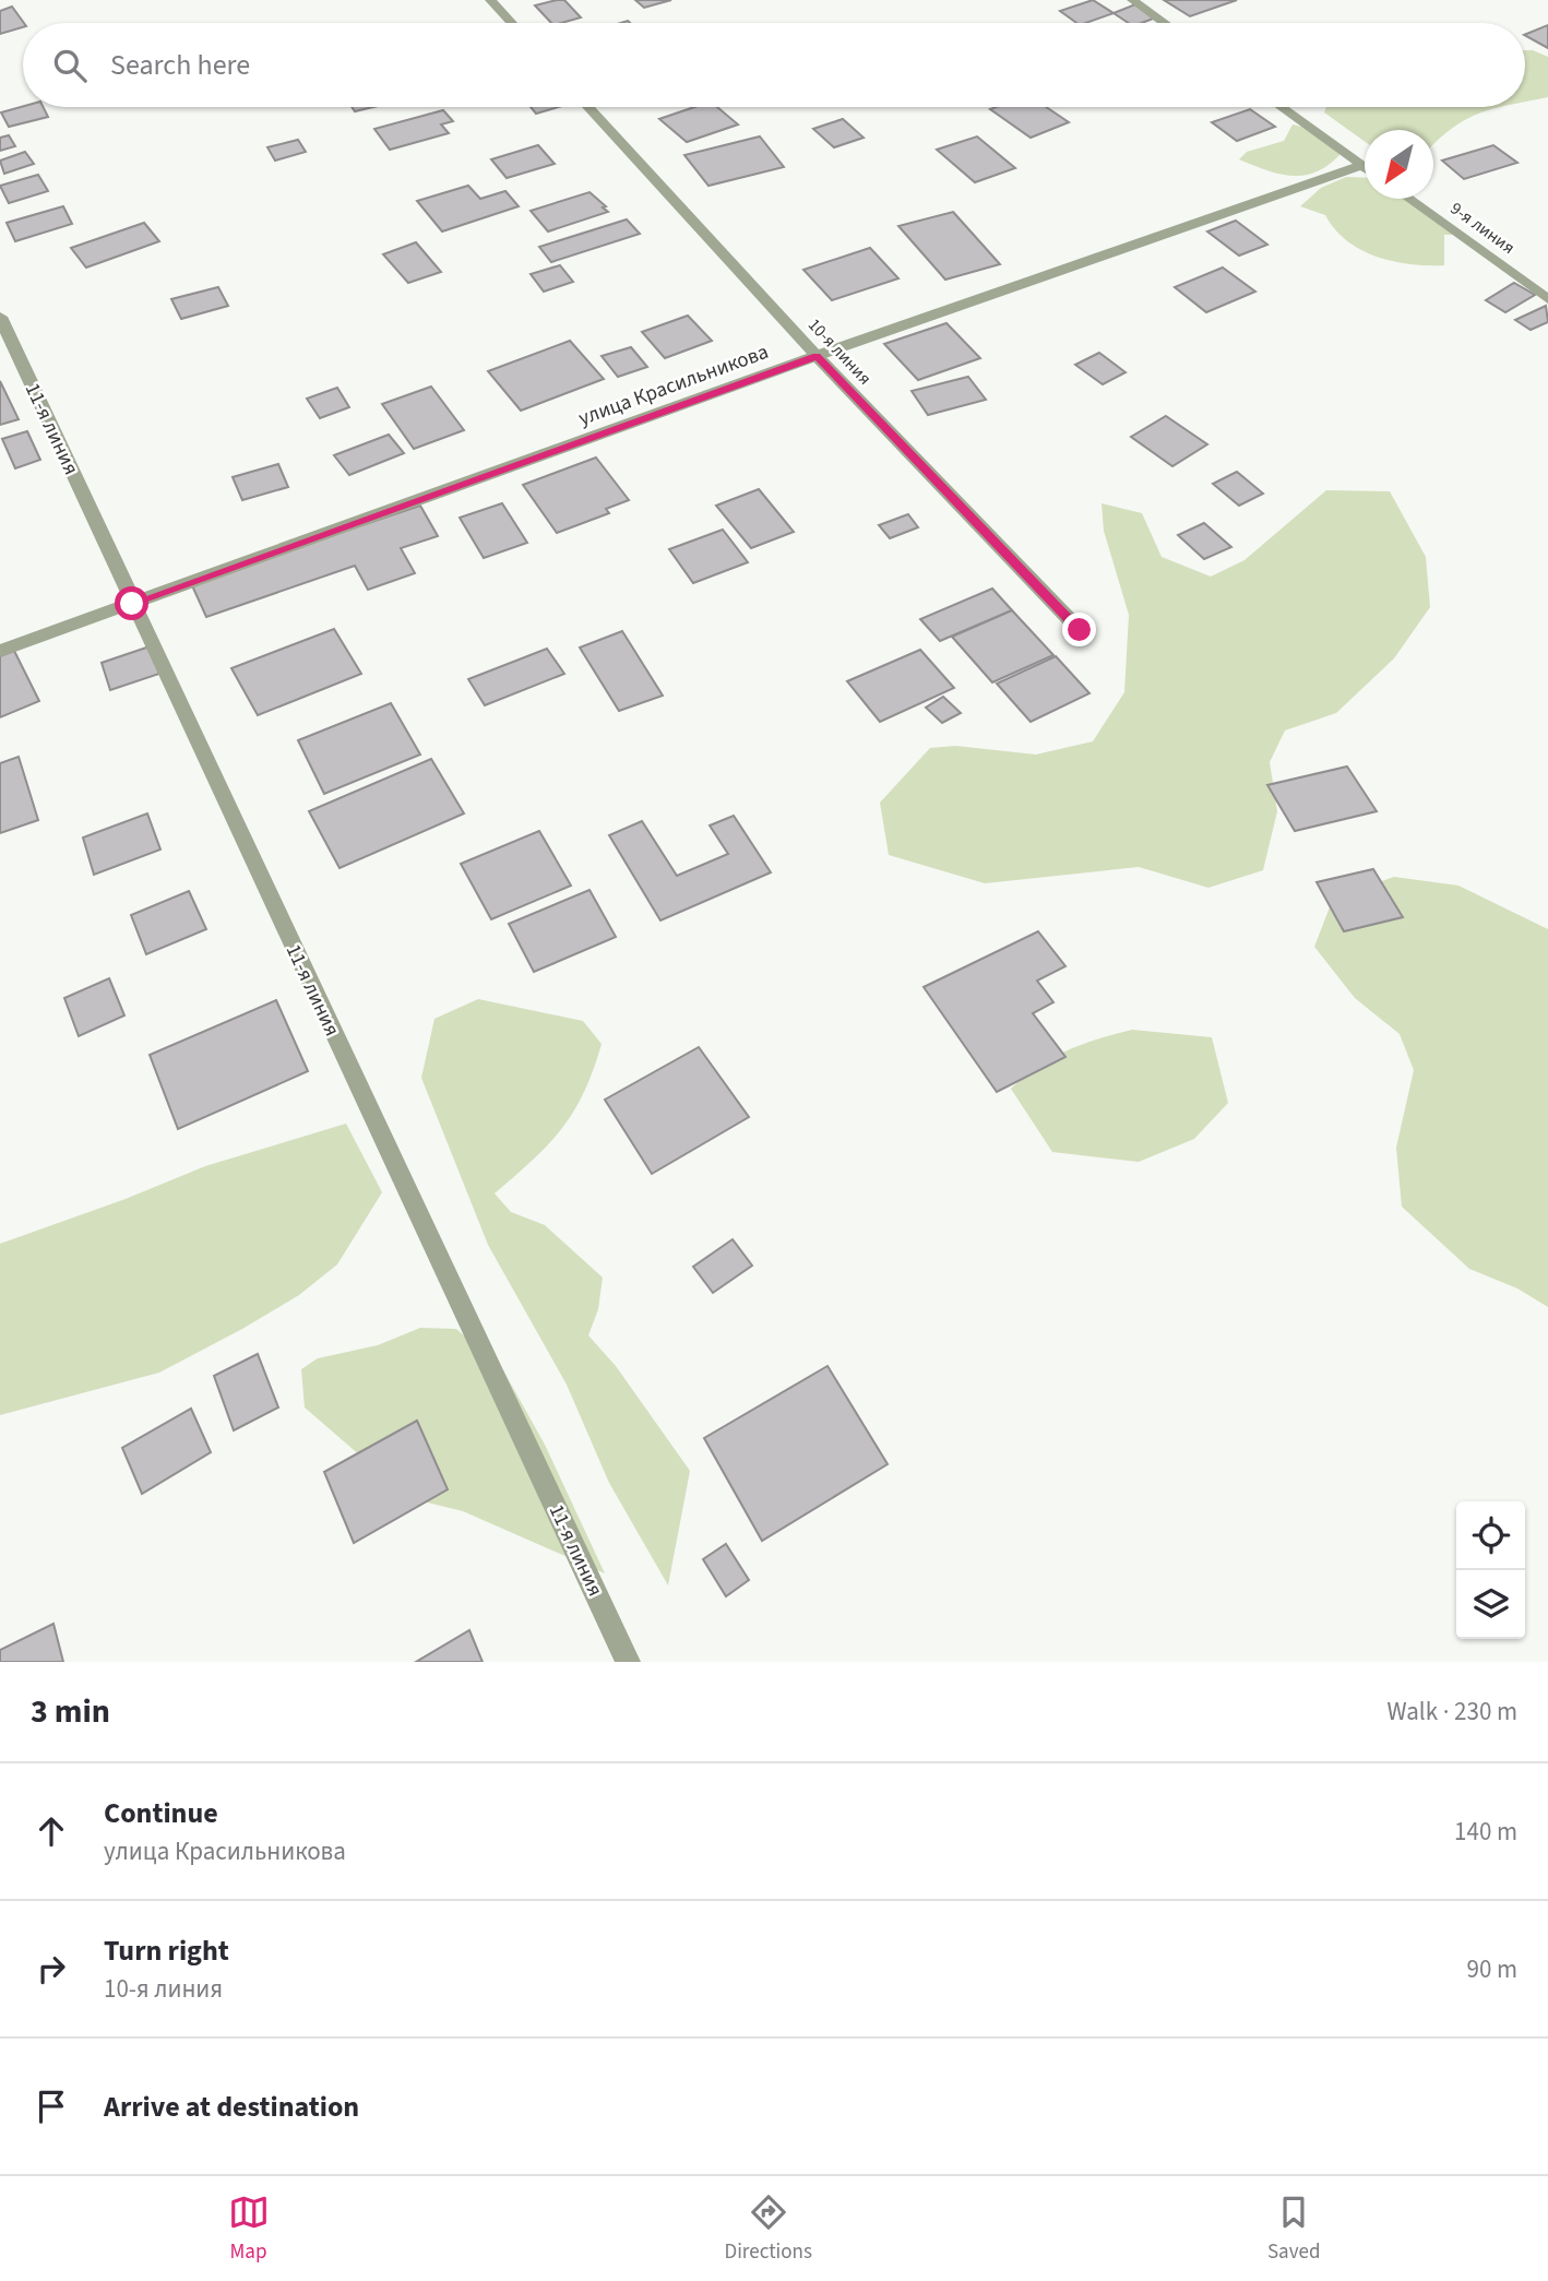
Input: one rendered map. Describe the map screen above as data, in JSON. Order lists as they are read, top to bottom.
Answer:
{
  "streets": {
    "street": [
      "9-я линия",
      "10-я линия",
      "улица Красильникова",
      "11-я линия"
    ]
  },
  "crossings": [
    ["10-я линия", "улица Красильникова"],
    ["улица Красильникова", "11-я линия"]
  ],
  "north": "bottom left",
  "page": {
    "search": "Search here",
    "heading": ["3 min", "Walk · 230 m"],
    "list": [
      ["Continue", "улица Красильникова", "140 m"],
      ["Turn right", "10-я линия", "90 m"],
      "Arrive at destination"
    ],
    "nav": ["Map", "Directions", "Saved"]
  }
}
